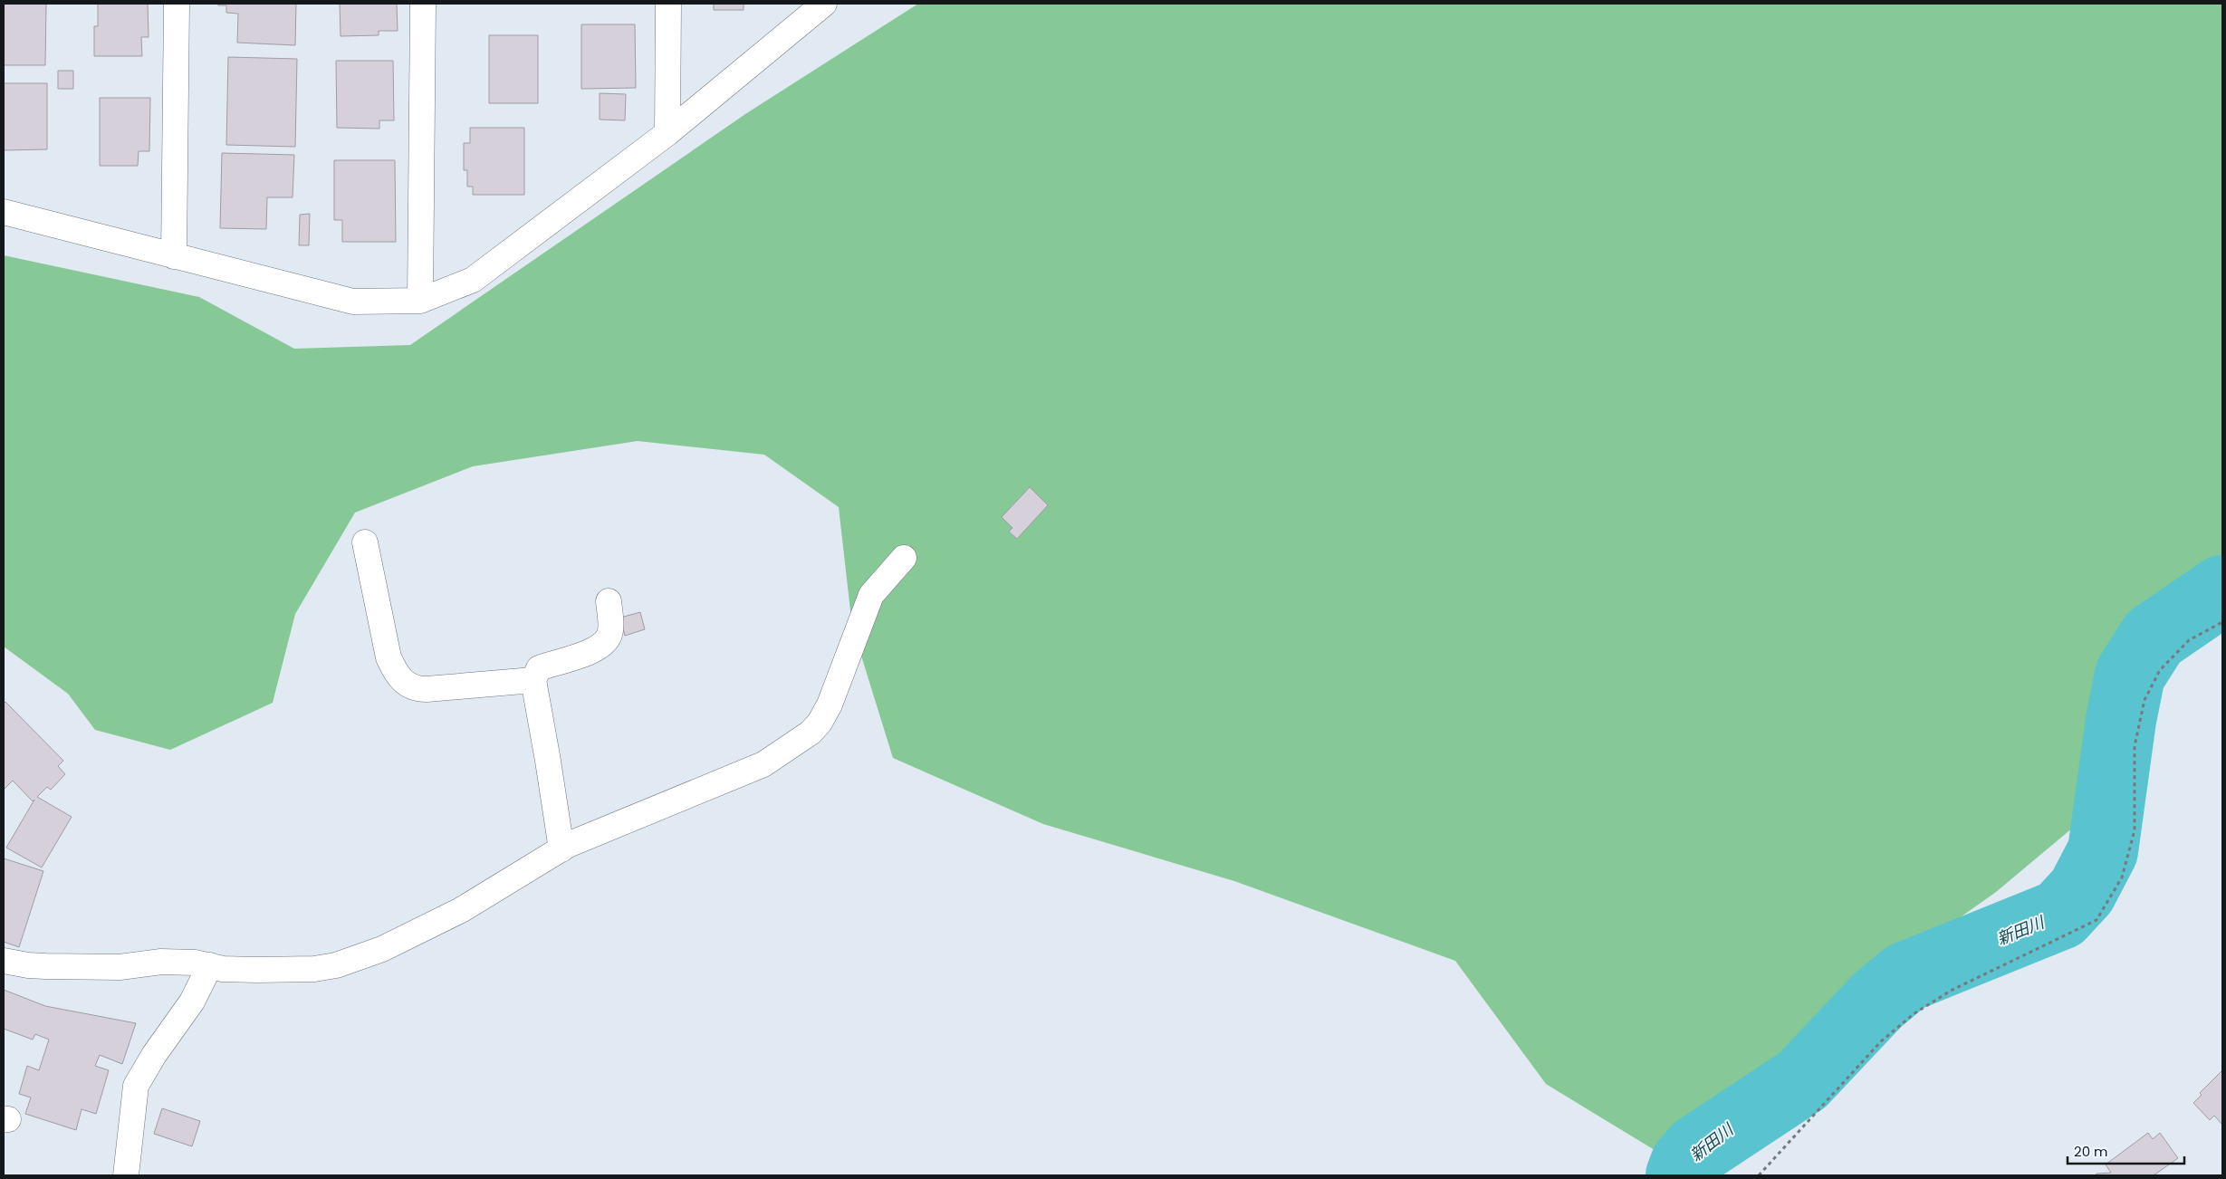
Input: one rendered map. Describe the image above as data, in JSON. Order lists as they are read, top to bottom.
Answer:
{
  "water": ["新田川"],
  "scale_bar": "20 m"
}
